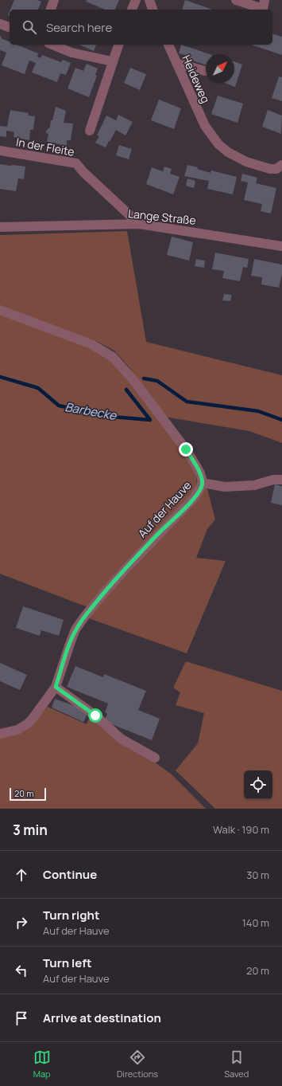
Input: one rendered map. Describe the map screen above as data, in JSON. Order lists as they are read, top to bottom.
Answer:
{
  "streets": {
    "street": [
      "Heideweg",
      "In der Fleite",
      "Lange Straße",
      "Auf der Hauve"
    ]
  },
  "crossings": [
    ["In der Fleite", "Lange Straße"]
  ],
  "water": ["Barbecke"],
  "scale_bar": "20 m",
  "north": "top right",
  "page": {
    "search": "Search here",
    "scale": "20 m",
    "heading": ["3 min", "Walk · 190 m"],
    "list": [
      ["Continue", "30 m"],
      ["Turn right", "Auf der Hauve", "140 m"],
      ["Turn left", "Auf der Hauve", "20 m"],
      "Arrive at destination"
    ],
    "nav": ["Map", "Directions", "Saved"]
  }
}
